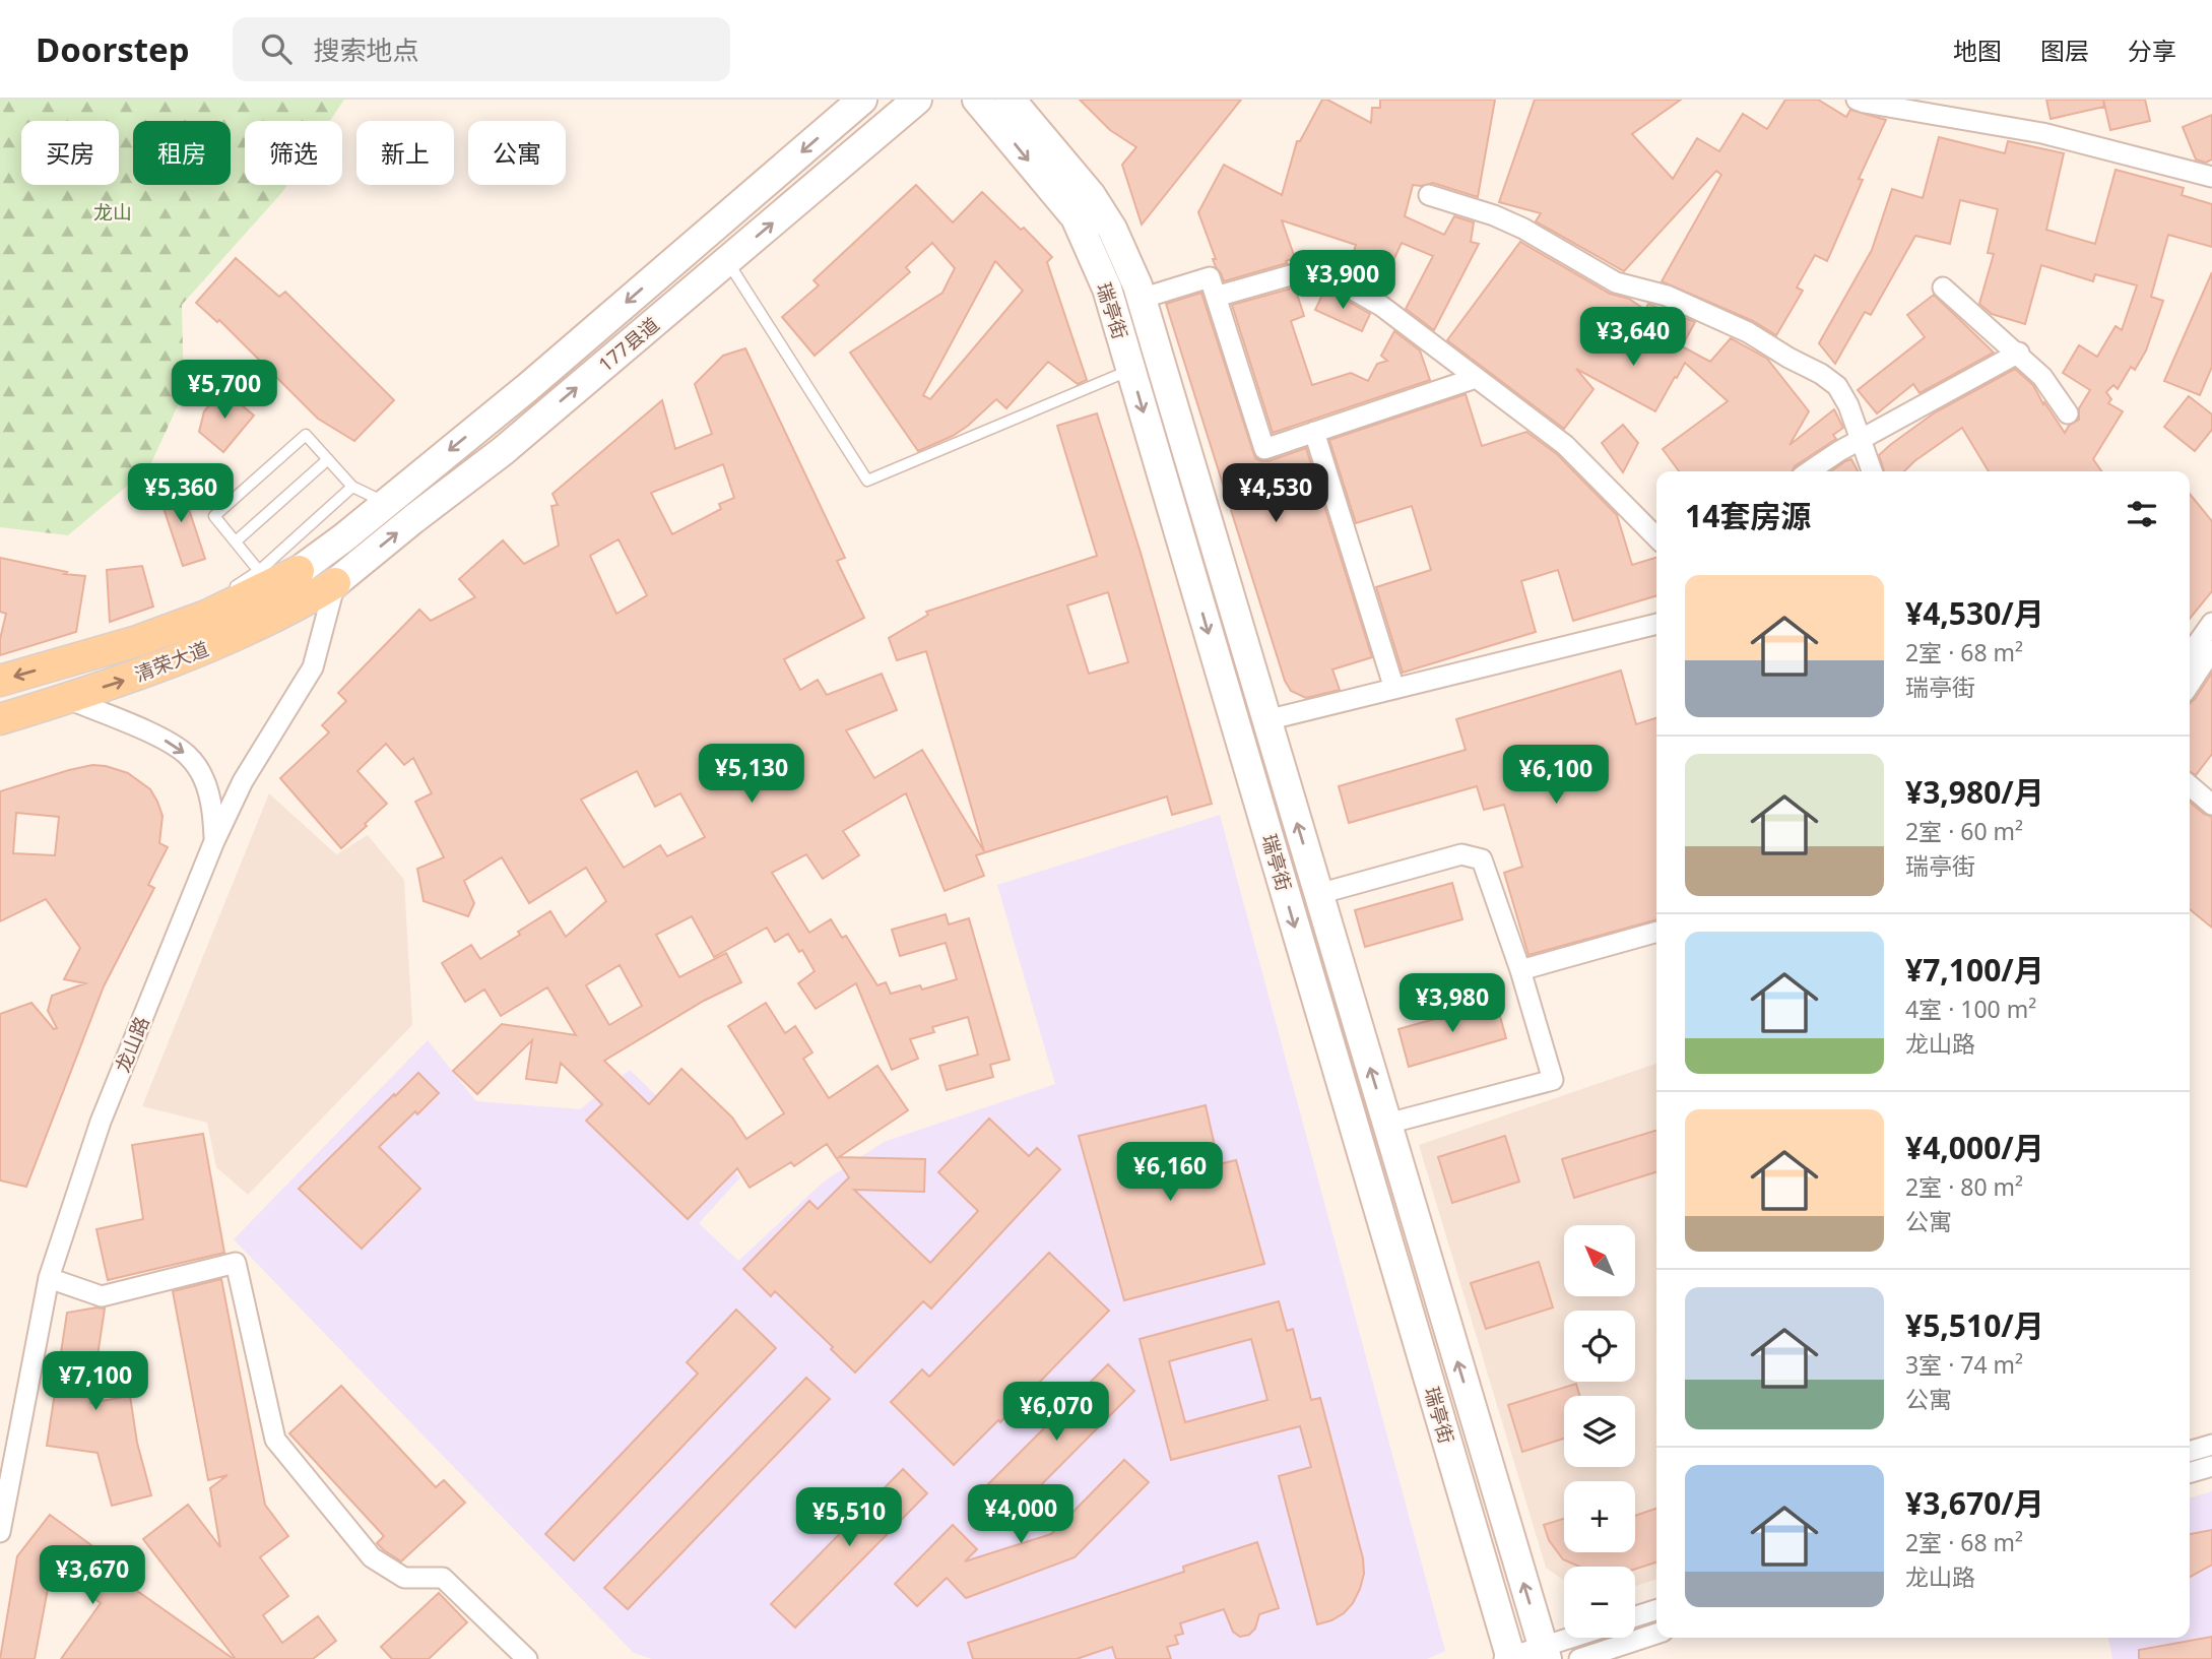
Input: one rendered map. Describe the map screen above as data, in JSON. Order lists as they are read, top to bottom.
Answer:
{
  "streets": {
    "main road": ["瑞亭街", "177县道", "清荣大道"],
    "street": ["龙山路"]
  },
  "crossings": [
    ["177县道", "清荣大道"],
    ["177县道", "龙山路"],
    ["清荣大道", "龙山路"]
  ],
  "parks": ["龙山"],
  "north": "top left",
  "page": {
    "header": "Doorstep",
    "search": "搜索地点",
    "nav": ["地图", "图层", "分享"],
    "chip": [
      "买房",
      "租房",
      "筛选",
      "新上",
      "公寓"
    ],
    "price": [
      "¥3,900",
      "¥3,640",
      "¥5,700",
      "¥5,360",
      "¥4,530",
      "¥5,130",
      "¥6,100",
      "¥3,980",
      "¥6,160",
      "¥7,100",
      "¥6,070",
      "¥4,000",
      "¥5,510",
      "¥3,670"
    ],
    "heading": "14套房源",
    "list": [
      {
        "name": "¥4,530/月",
        "note": "2室 · 68 m² · 瑞亭街"
      },
      {
        "name": "¥3,980/月",
        "note": "2室 · 60 m² · 瑞亭街"
      },
      {
        "name": "¥7,100/月",
        "note": "4室 · 100 m² · 龙山路"
      },
      {
        "name": "¥4,000/月",
        "note": "2室 · 80 m² · 公寓"
      },
      {
        "name": "¥5,510/月",
        "note": "3室 · 74 m² · 公寓"
      },
      {
        "name": "¥3,670/月",
        "note": "2室 · 68 m² · 龙山路"
      }
    ],
    "map_buttons": ["+", "−"]
  }
}
